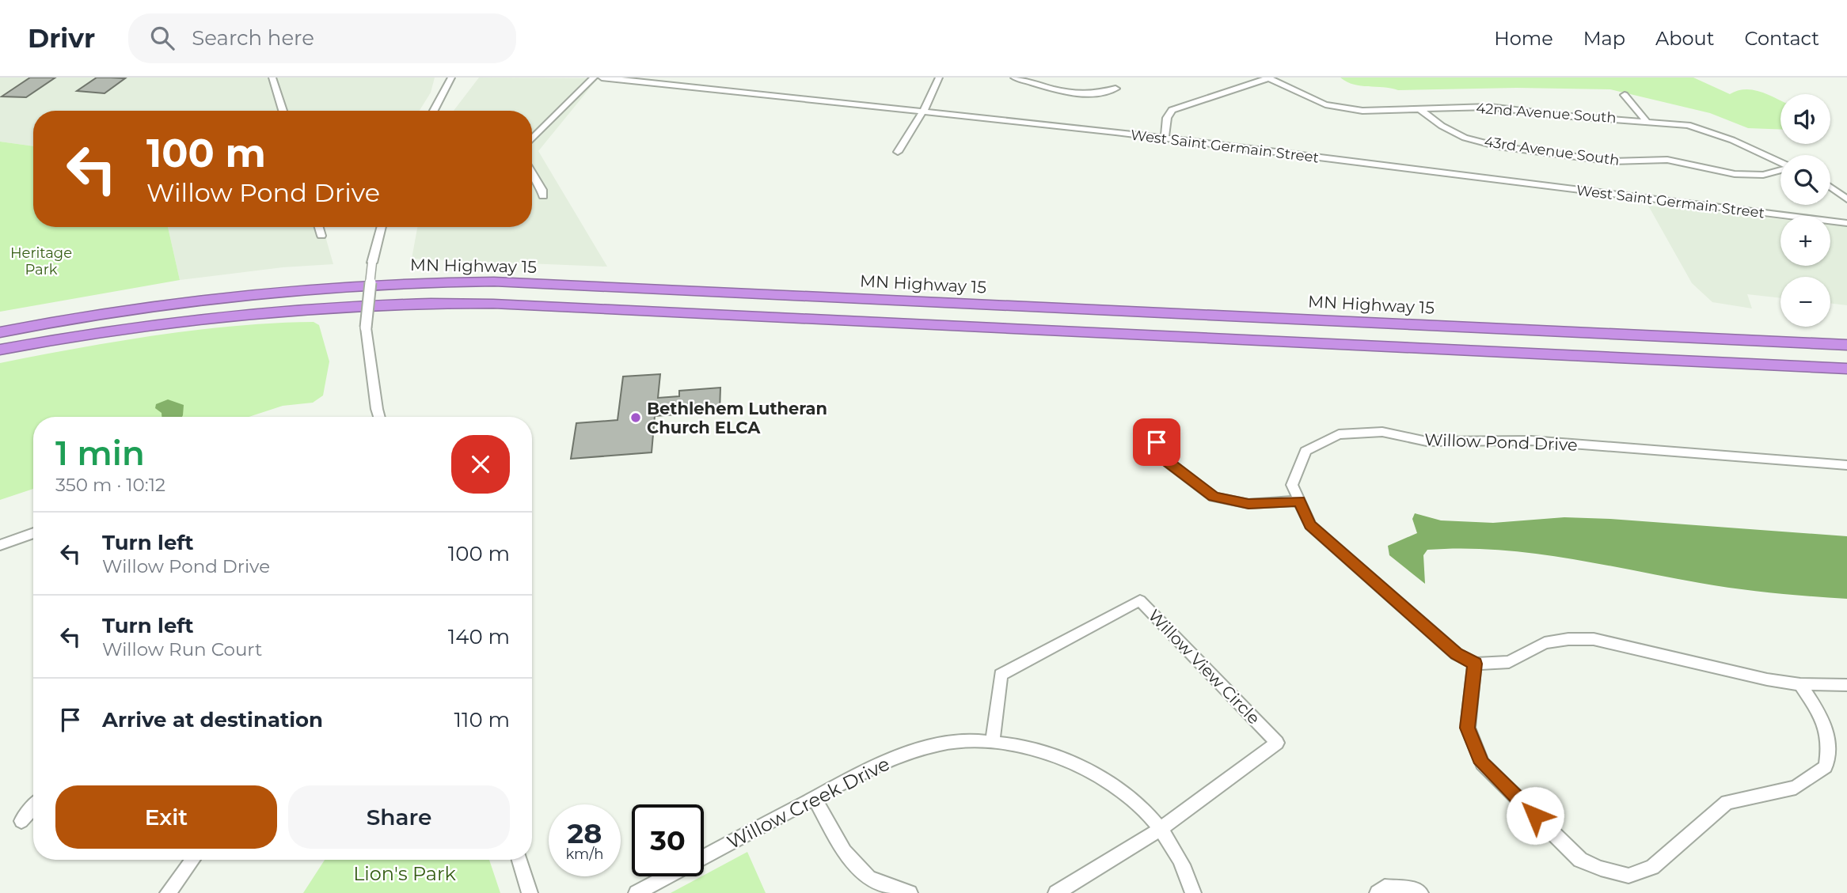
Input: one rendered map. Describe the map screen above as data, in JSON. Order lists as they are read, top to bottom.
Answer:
{
  "streets": {
    "highway": ["MN Highway 15"],
    "street": [
      "42nd Avenue South",
      "West Saint Germain Street",
      "43rd Avenue South",
      "Willow Pond Drive",
      "Willow View Circle",
      "Willow Creek Drive"
    ]
  },
  "crossings": [
    ["42nd Avenue South", "43rd Avenue South"],
    ["Willow View Circle", "Willow Creek Drive"]
  ],
  "parks": ["Heritage Park", "Lion's Park"],
  "places": ["Bethlehem Lutheran Church ELCA"],
  "page": {
    "header": "Drivr",
    "search": "Search here",
    "nav": [
      "Home",
      "Map",
      "About",
      "Contact"
    ],
    "map_buttons": ["+", "−"],
    "turn": ["100 m", "Willow Pond Drive"],
    "heading": ["1 min", "350 m · 10:12"],
    "list": [
      {
        "name": "Turn left",
        "note": "Willow Pond Drive",
        "value": "100 m"
      },
      {
        "name": "Turn left",
        "note": "Willow Run Court",
        "value": "140 m"
      },
      {
        "name": "Arrive at destination",
        "value": "110 m"
      }
    ],
    "buttons": ["Exit", "Share"],
    "speed": "28 km/h",
    "limit": "30"
  }
}
